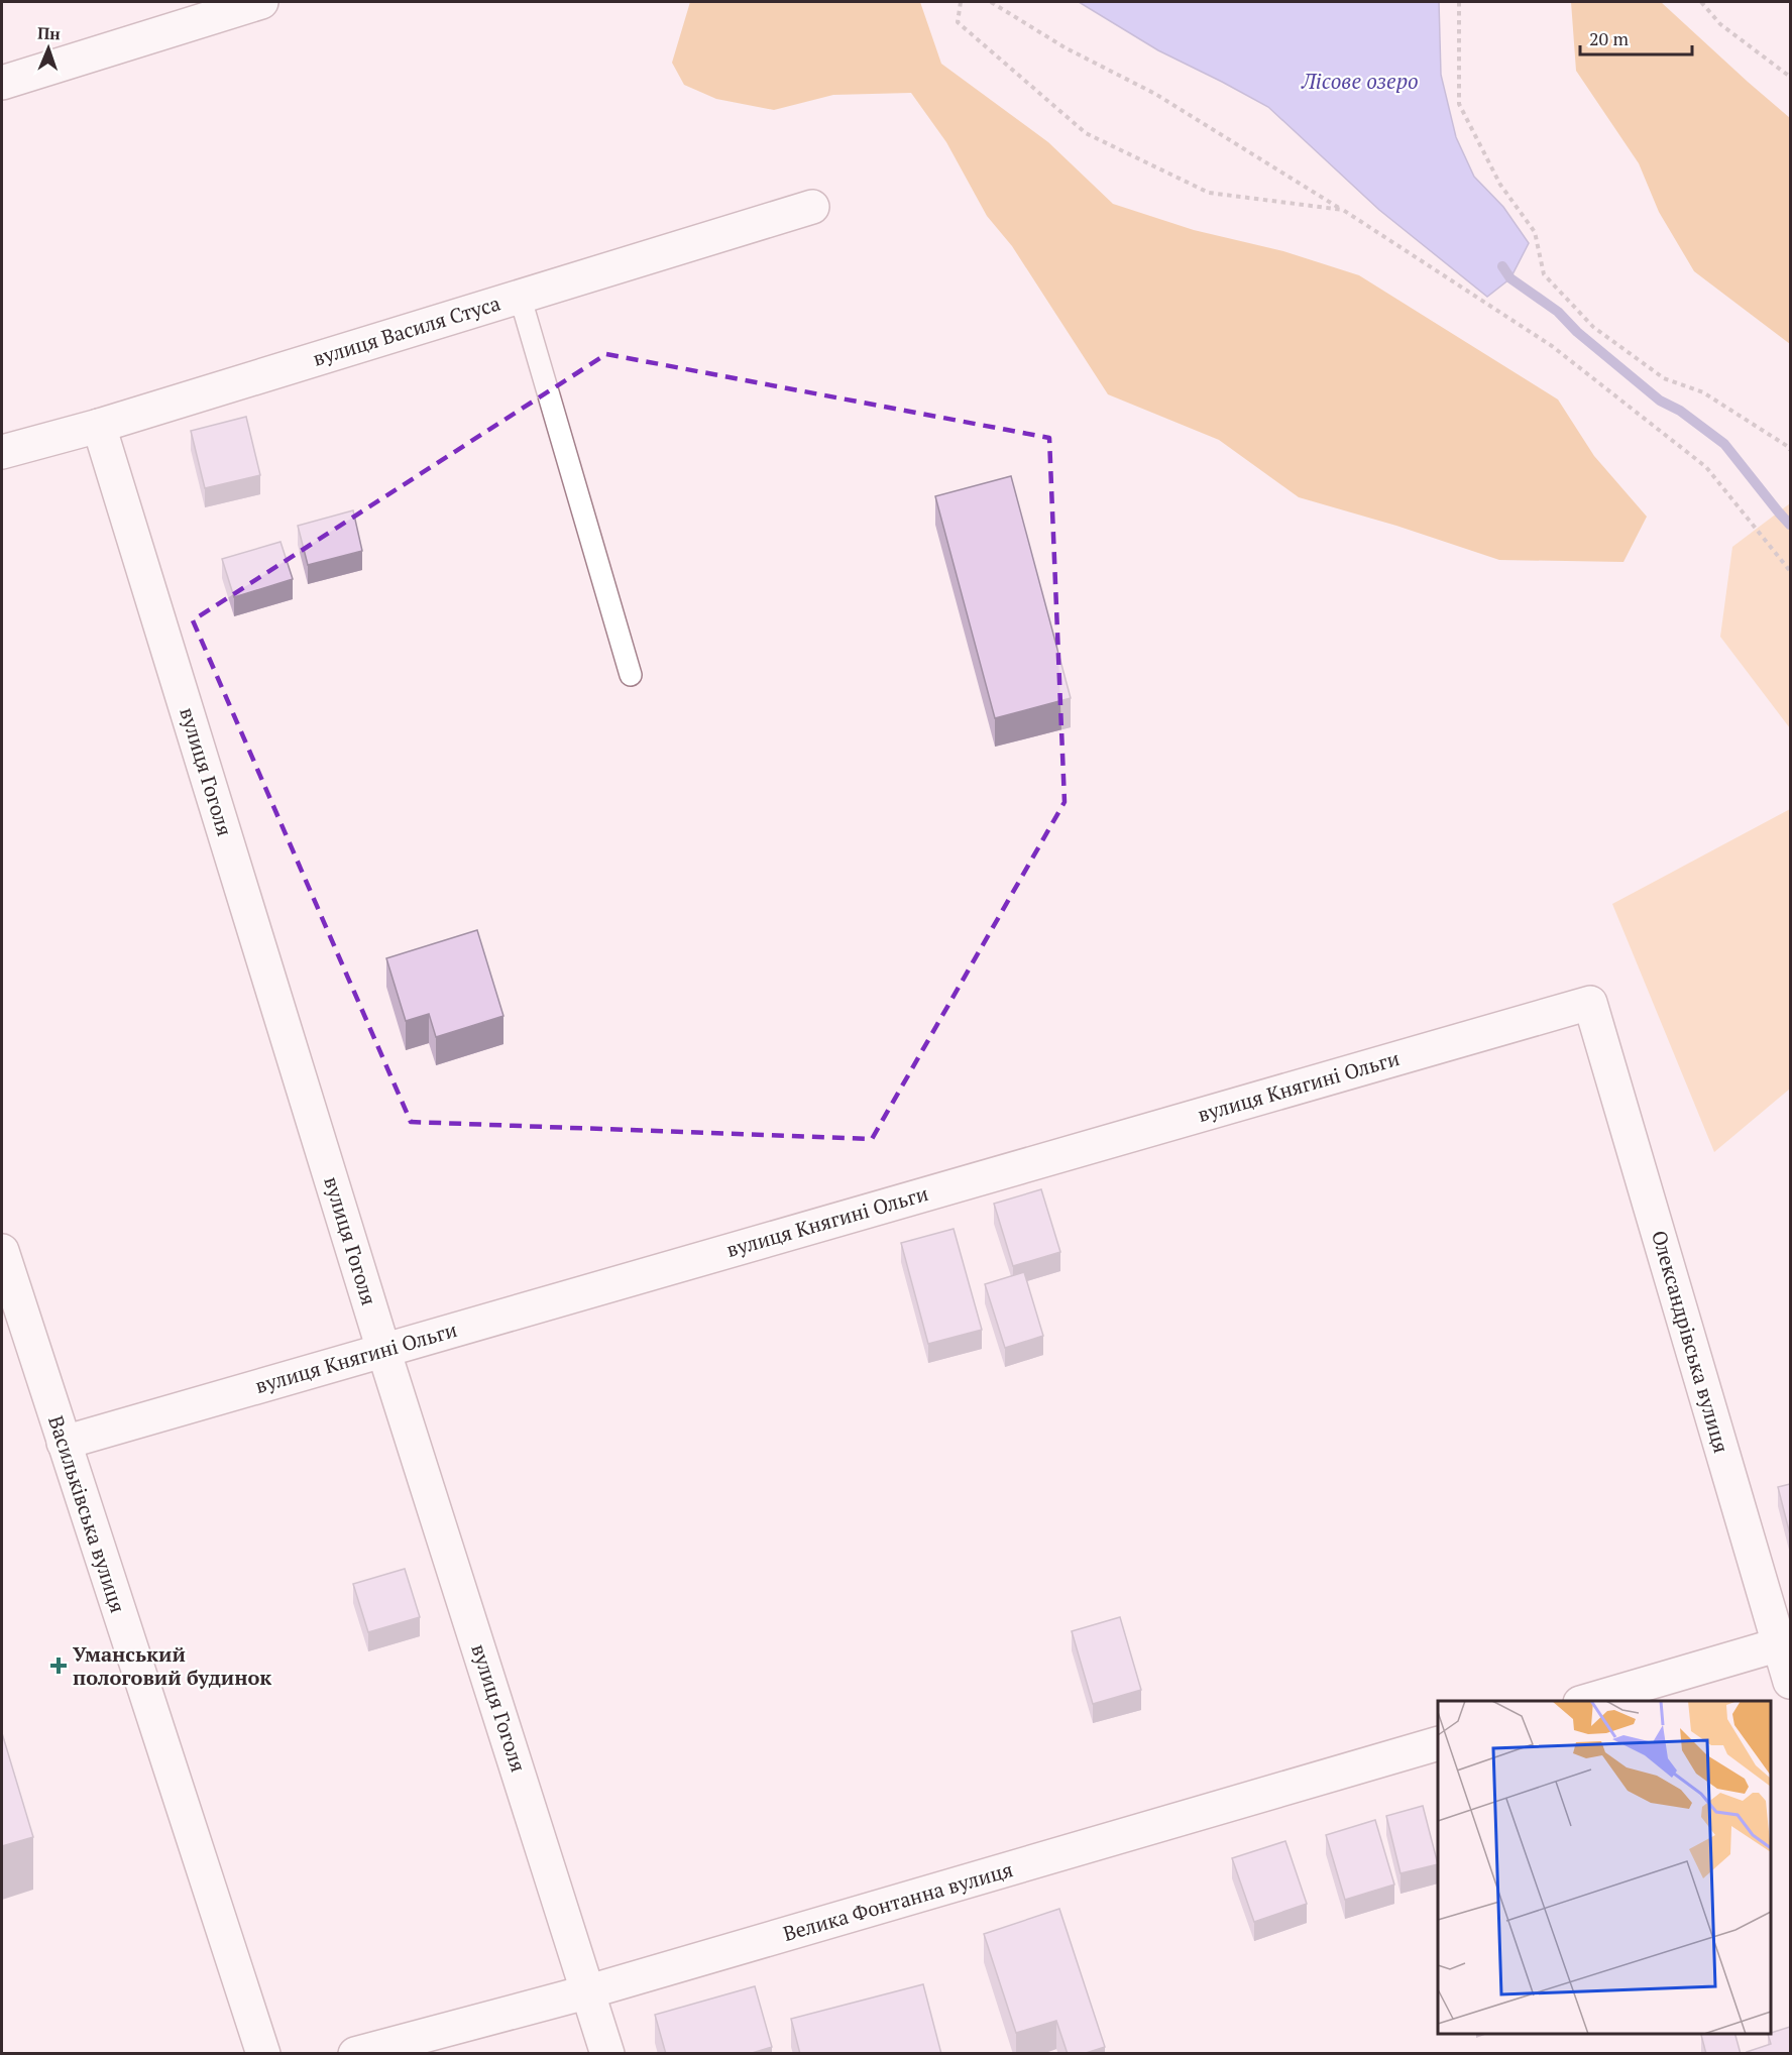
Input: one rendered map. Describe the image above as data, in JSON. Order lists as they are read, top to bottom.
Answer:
{
  "streets": {
    "street": [
      "вулиця Василя Стуса",
      "вулиця Гоголя",
      "вулиця Княгині Ольги",
      "Олександрівська вулиця",
      "Васильківська вулиця",
      "Велика Фонтанна вулиця"
    ]
  },
  "crossings": [
    ["вулиця Василя Стуса", "вулиця Гоголя"],
    ["вулиця Гоголя", "вулиця Княгині Ольги"],
    ["вулиця Гоголя", "Велика Фонтанна вулиця"],
    ["вулиця Княгині Ольги", "Олександрівська вулиця"],
    ["вулиця Княгині Ольги", "Васильківська вулиця"]
  ],
  "water": ["Лісове озеро"],
  "places": {
    "health": ["Уманський пологовий будинок"]
  },
  "scale_bar": "20 m",
  "north": "top"
}
